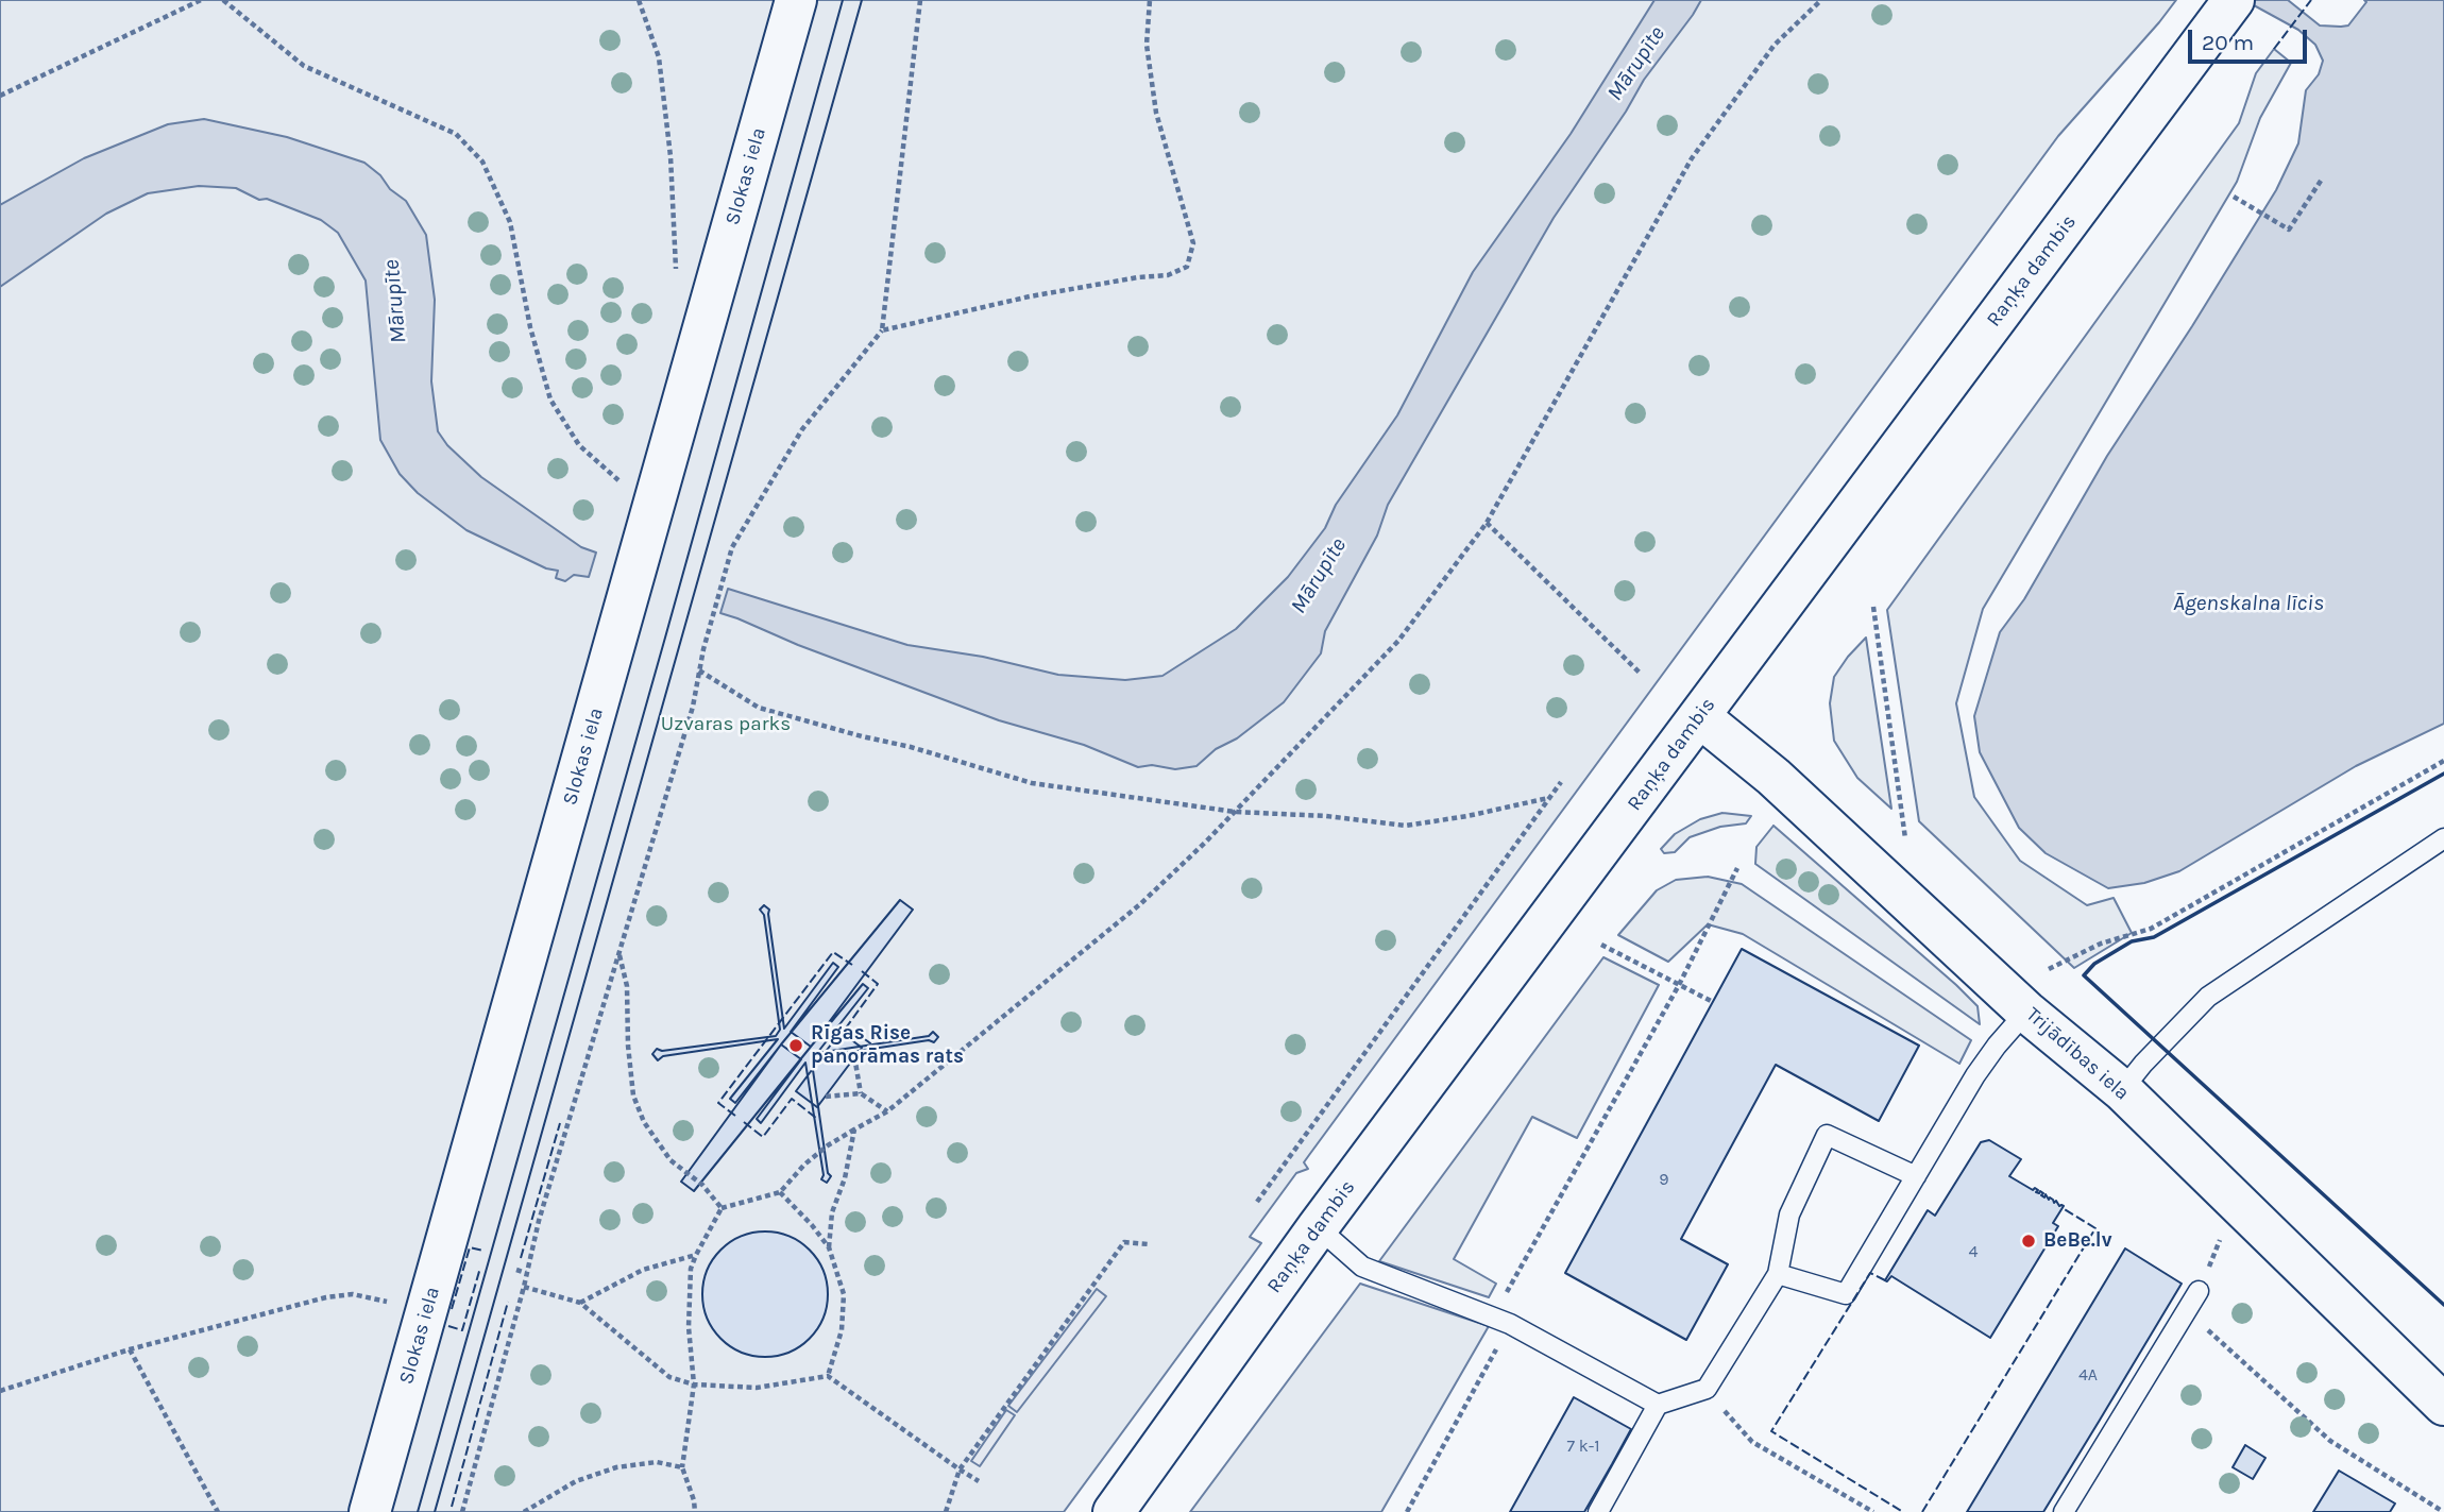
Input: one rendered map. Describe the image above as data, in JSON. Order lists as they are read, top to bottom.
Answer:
{
  "streets": {
    "main road": ["Slokas iela", "Raņķa dambis", "Trijādības iela"]
  },
  "crossings": [
    ["Raņķa dambis", "Trijādības iela"]
  ],
  "water": ["Mārupīte", "Āgenskalna līcis"],
  "parks": ["Uzvaras parks"],
  "places": ["Rīgas Rise panorāmas rats", "BeBe.lv"],
  "house_numbers": [
    "9",
    "4",
    "4A",
    "7 k-1"
  ],
  "scale_bar": "20 m"
}
